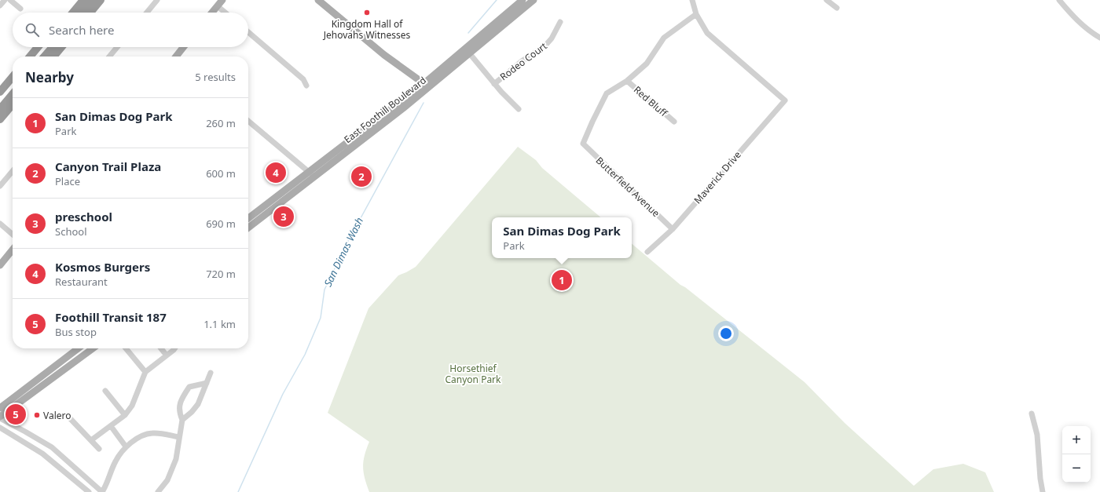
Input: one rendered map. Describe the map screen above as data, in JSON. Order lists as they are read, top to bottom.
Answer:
{
  "streets": {
    "main road": ["East Foothill Boulevard"],
    "street": [
      "Rodeo Court",
      "Red Bluff",
      "Maverick Drive",
      "Butterfield Avenue"
    ]
  },
  "crossings": [
    ["Red Bluff", "Butterfield Avenue"],
    ["Maverick Drive", "Butterfield Avenue"]
  ],
  "water": ["San Dimas Wash"],
  "parks": ["Horsethief Canyon Park"],
  "places": ["Kingdom Hall of Jehovahs Witnesses", "Valero"],
  "page": {
    "search": "Search here",
    "heading": ["Nearby", "5 results"],
    "list": [
      {
        "mark": "1",
        "name": "San Dimas Dog Park",
        "note": "Park",
        "value": "260 m"
      },
      {
        "mark": "2",
        "name": "Canyon Trail Plaza",
        "note": "Place",
        "value": "600 m"
      },
      {
        "mark": "3",
        "name": "preschool",
        "note": "School",
        "value": "690 m"
      },
      {
        "mark": "4",
        "name": "Kosmos Burgers",
        "note": "Restaurant",
        "value": "720 m"
      },
      {
        "mark": "5",
        "name": "Foothill Transit 187",
        "note": "Bus stop",
        "value": "1.1 km"
      }
    ],
    "pins": [
      "4",
      "2",
      "3",
      "1",
      "5"
    ],
    "popup": ["San Dimas Dog Park", "Park"],
    "map_buttons": ["+", "−"]
  }
}
